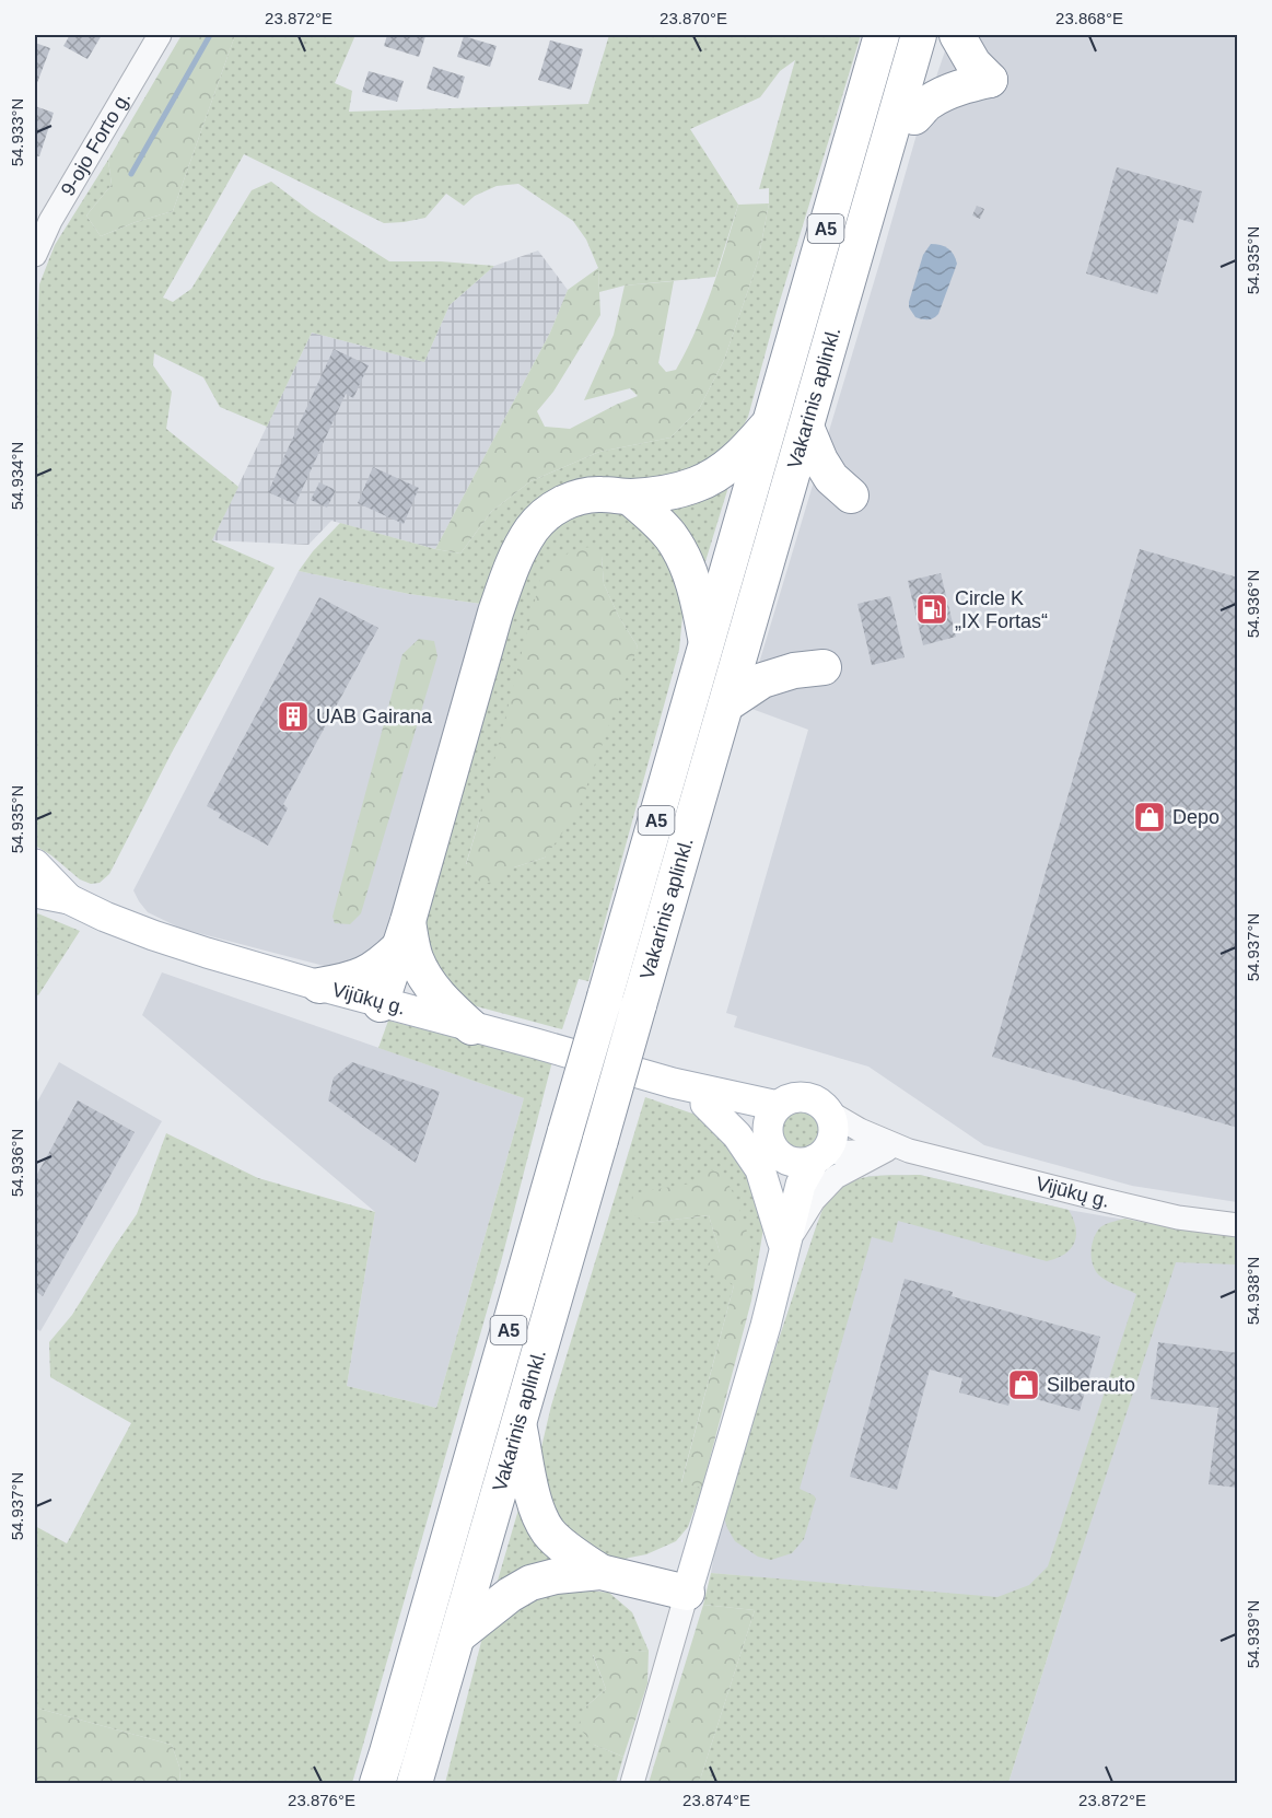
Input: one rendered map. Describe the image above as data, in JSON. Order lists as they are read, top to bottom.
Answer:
{
  "streets": {
    "highway": ["A5", "Vakarinis aplinkl."],
    "main road": ["Vijūkų g."],
    "street": ["9-ojo Forto g."]
  },
  "places": {
    "fuel station": ["Circle K „IX Fortas“"],
    "building": ["UAB Gairana"],
    "shop": ["Depo", "Silberauto"]
  },
  "coordinates": [
    "23.872°E",
    "23.870°E",
    "23.868°E",
    "54.933°N",
    "54.935°N",
    "54.934°N",
    "54.936°N",
    "54.937°N",
    "54.938°N",
    "54.939°N",
    "23.876°E",
    "23.874°E"
  ]
}
